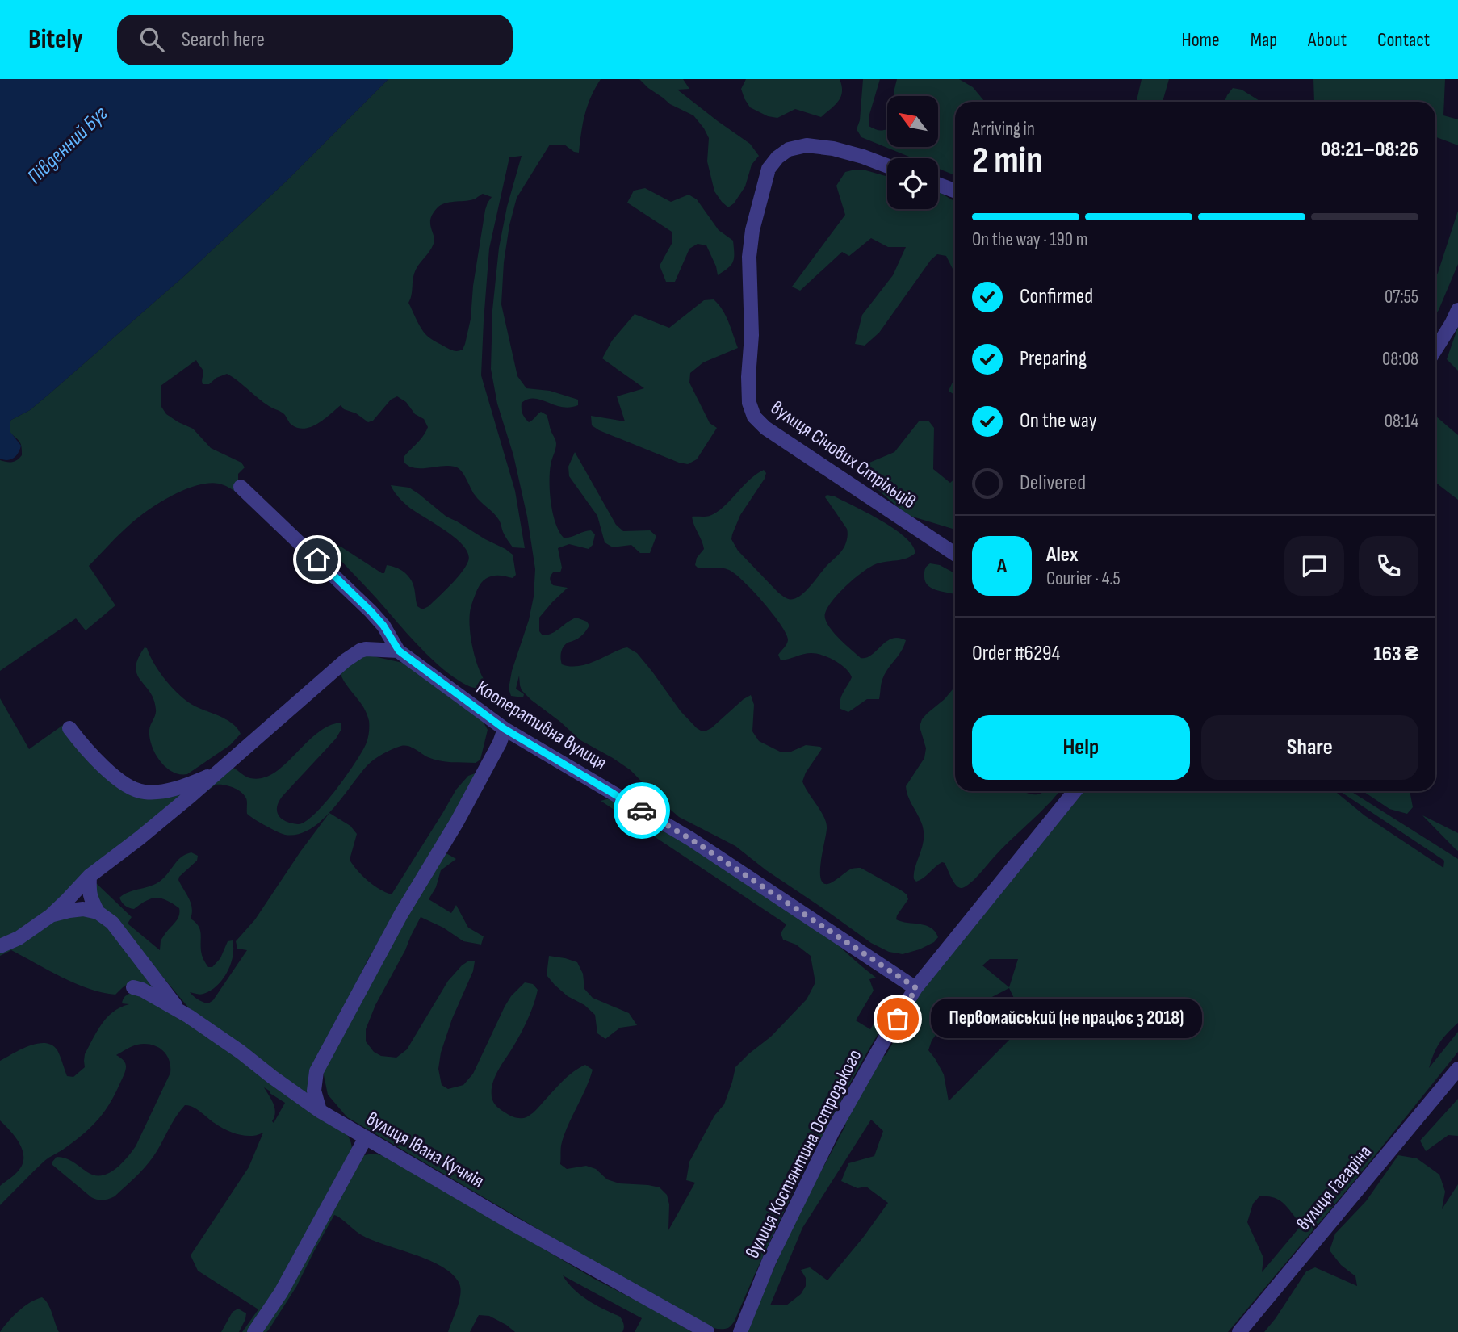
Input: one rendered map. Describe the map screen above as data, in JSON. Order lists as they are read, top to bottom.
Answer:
{
  "streets": {
    "street": [
      "вулиця Січових Стрільців",
      "Кооперативна вулиця",
      "вулиця Івана Кучмія",
      "вулиця Костянтина Острозького",
      "вулиця Гагаріна"
    ]
  },
  "crossings": [
    ["Кооперативна вулиця", "вулиця Костянтина Острозького"]
  ],
  "water": ["Південний Буг"],
  "places": ["Первомайський (не працює з 2018)"],
  "north": "top left",
  "page": {
    "header": "Bitely",
    "search": "Search here",
    "nav": [
      "Home",
      "Map",
      "About",
      "Contact"
    ],
    "heading": ["2 min", "Arriving in", "08:21–08:26"],
    "panel": [
      "Alex",
      "Courier · 4.5",
      "Order #6294",
      "163 ₴"
    ],
    "bar": "On the way · 190 m",
    "list": [
      ["Confirmed", "07:55"],
      ["Preparing", "08:08"],
      ["On the way", "08:14"],
      "Delivered"
    ],
    "round": "A",
    "buttons": ["Help", "Share"],
    "bubble": "Первомайський (не працює з 2018)"
  }
}
